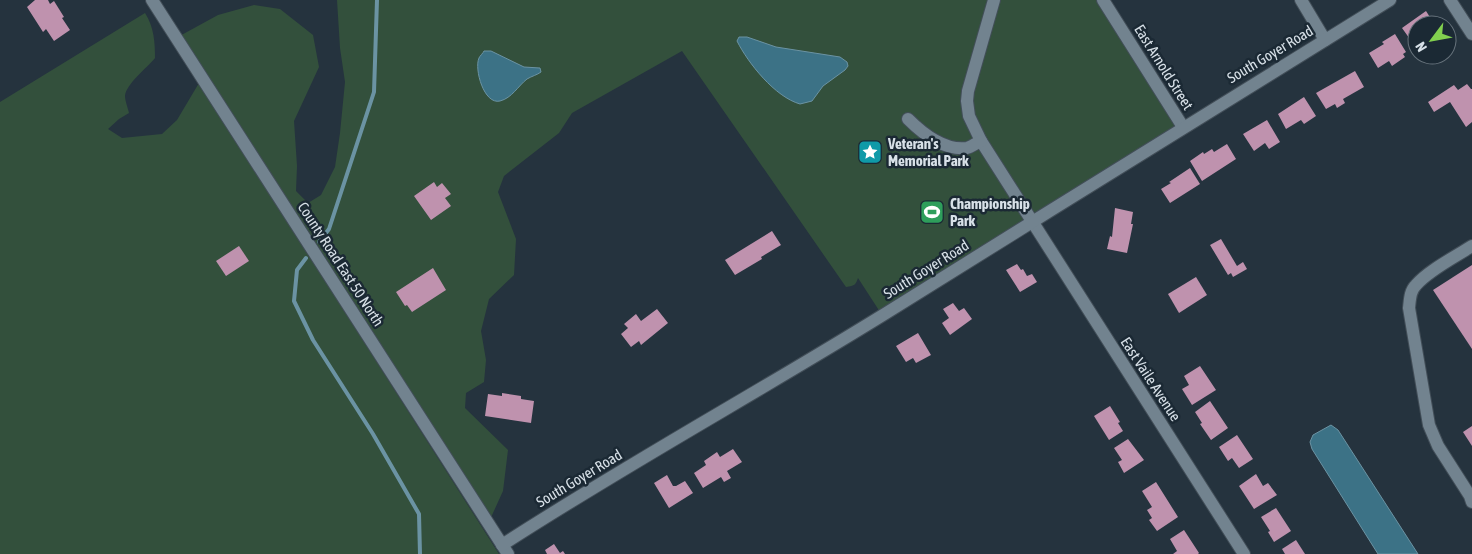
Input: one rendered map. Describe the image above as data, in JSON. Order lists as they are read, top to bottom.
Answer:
{
  "streets": {
    "street": [
      "South Goyer Road",
      "East Arnold Street",
      "County Road East 50 North",
      "East Vaile Avenue"
    ]
  },
  "crossings": [
    ["South Goyer Road", "East Arnold Street"],
    ["South Goyer Road", "County Road East 50 North"],
    ["South Goyer Road", "East Vaile Avenue"]
  ],
  "places": {
    "place": ["Veteran's Memorial Park"],
    "sports": ["Championship Park"]
  },
  "north": "bottom left"
}
